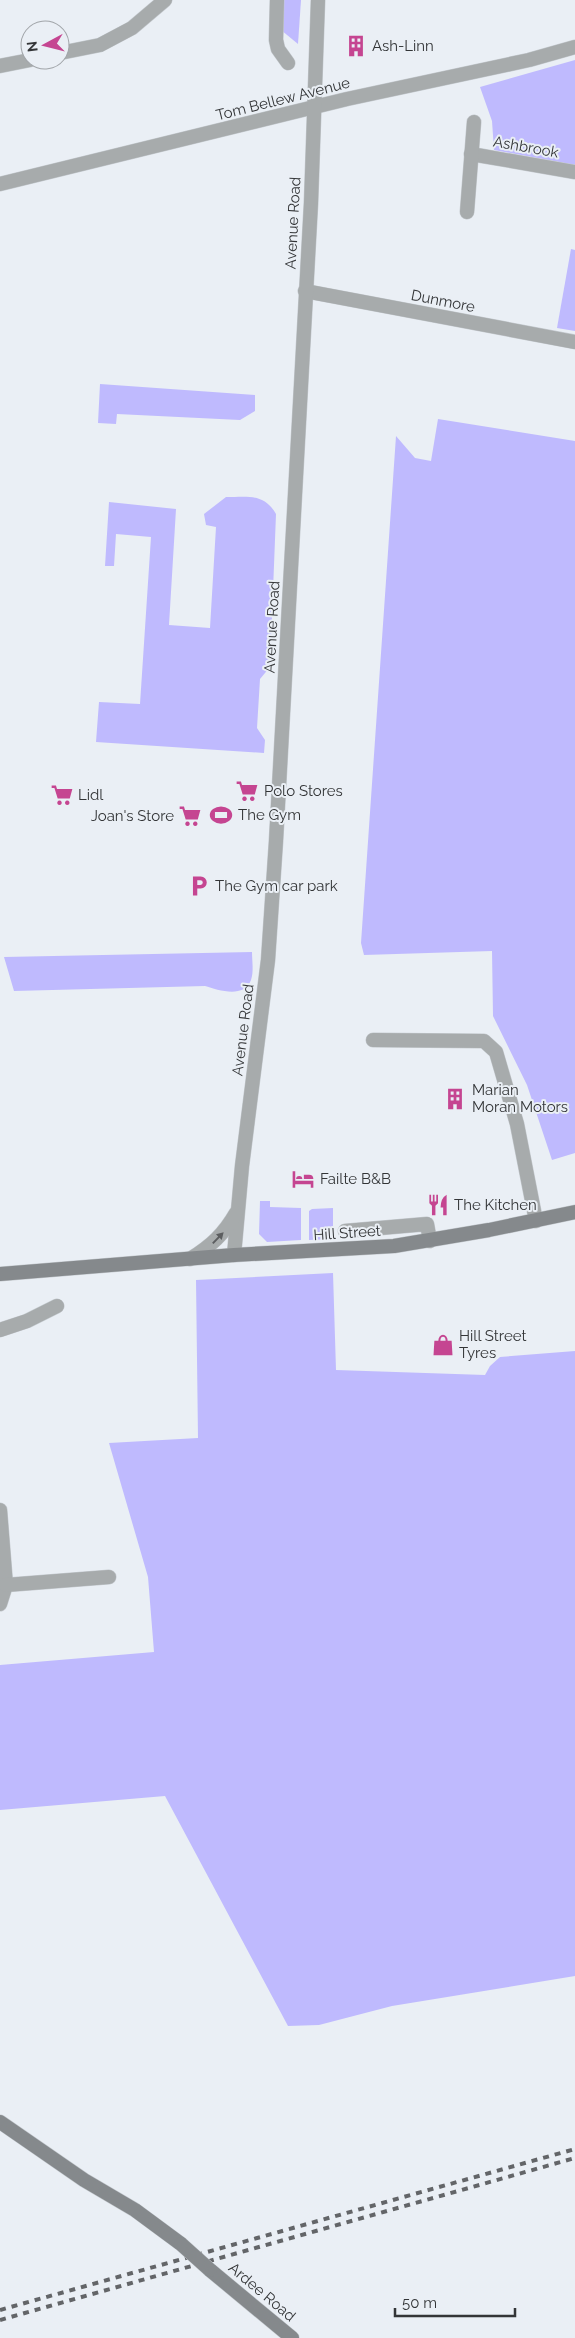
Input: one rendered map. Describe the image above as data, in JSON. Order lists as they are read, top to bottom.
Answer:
{
  "streets": {
    "main road": ["Hill Street", "Ardee Road"],
    "street": [
      "Tom Bellew Avenue",
      "Ashbrook",
      "Avenue Road",
      "Dunmore"
    ]
  },
  "crossings": [
    ["Tom Bellew Avenue", "Avenue Road"],
    ["Avenue Road", "Dunmore"],
    ["Avenue Road", "Hill Street"]
  ],
  "places": {
    "building": ["Ash-Linn", "Marian Moran Motors"],
    "supermarket": ["Polo Stores", "Lidl", "Joan's Store"],
    "sports": ["The Gym"],
    "parking": ["The Gym car park"],
    "hotel": ["Failte B&B"],
    "restaurant": ["The Kitchen"],
    "shop": ["Hill Street Tyres"]
  },
  "scale_bar": "50 m",
  "north": "left"
}
